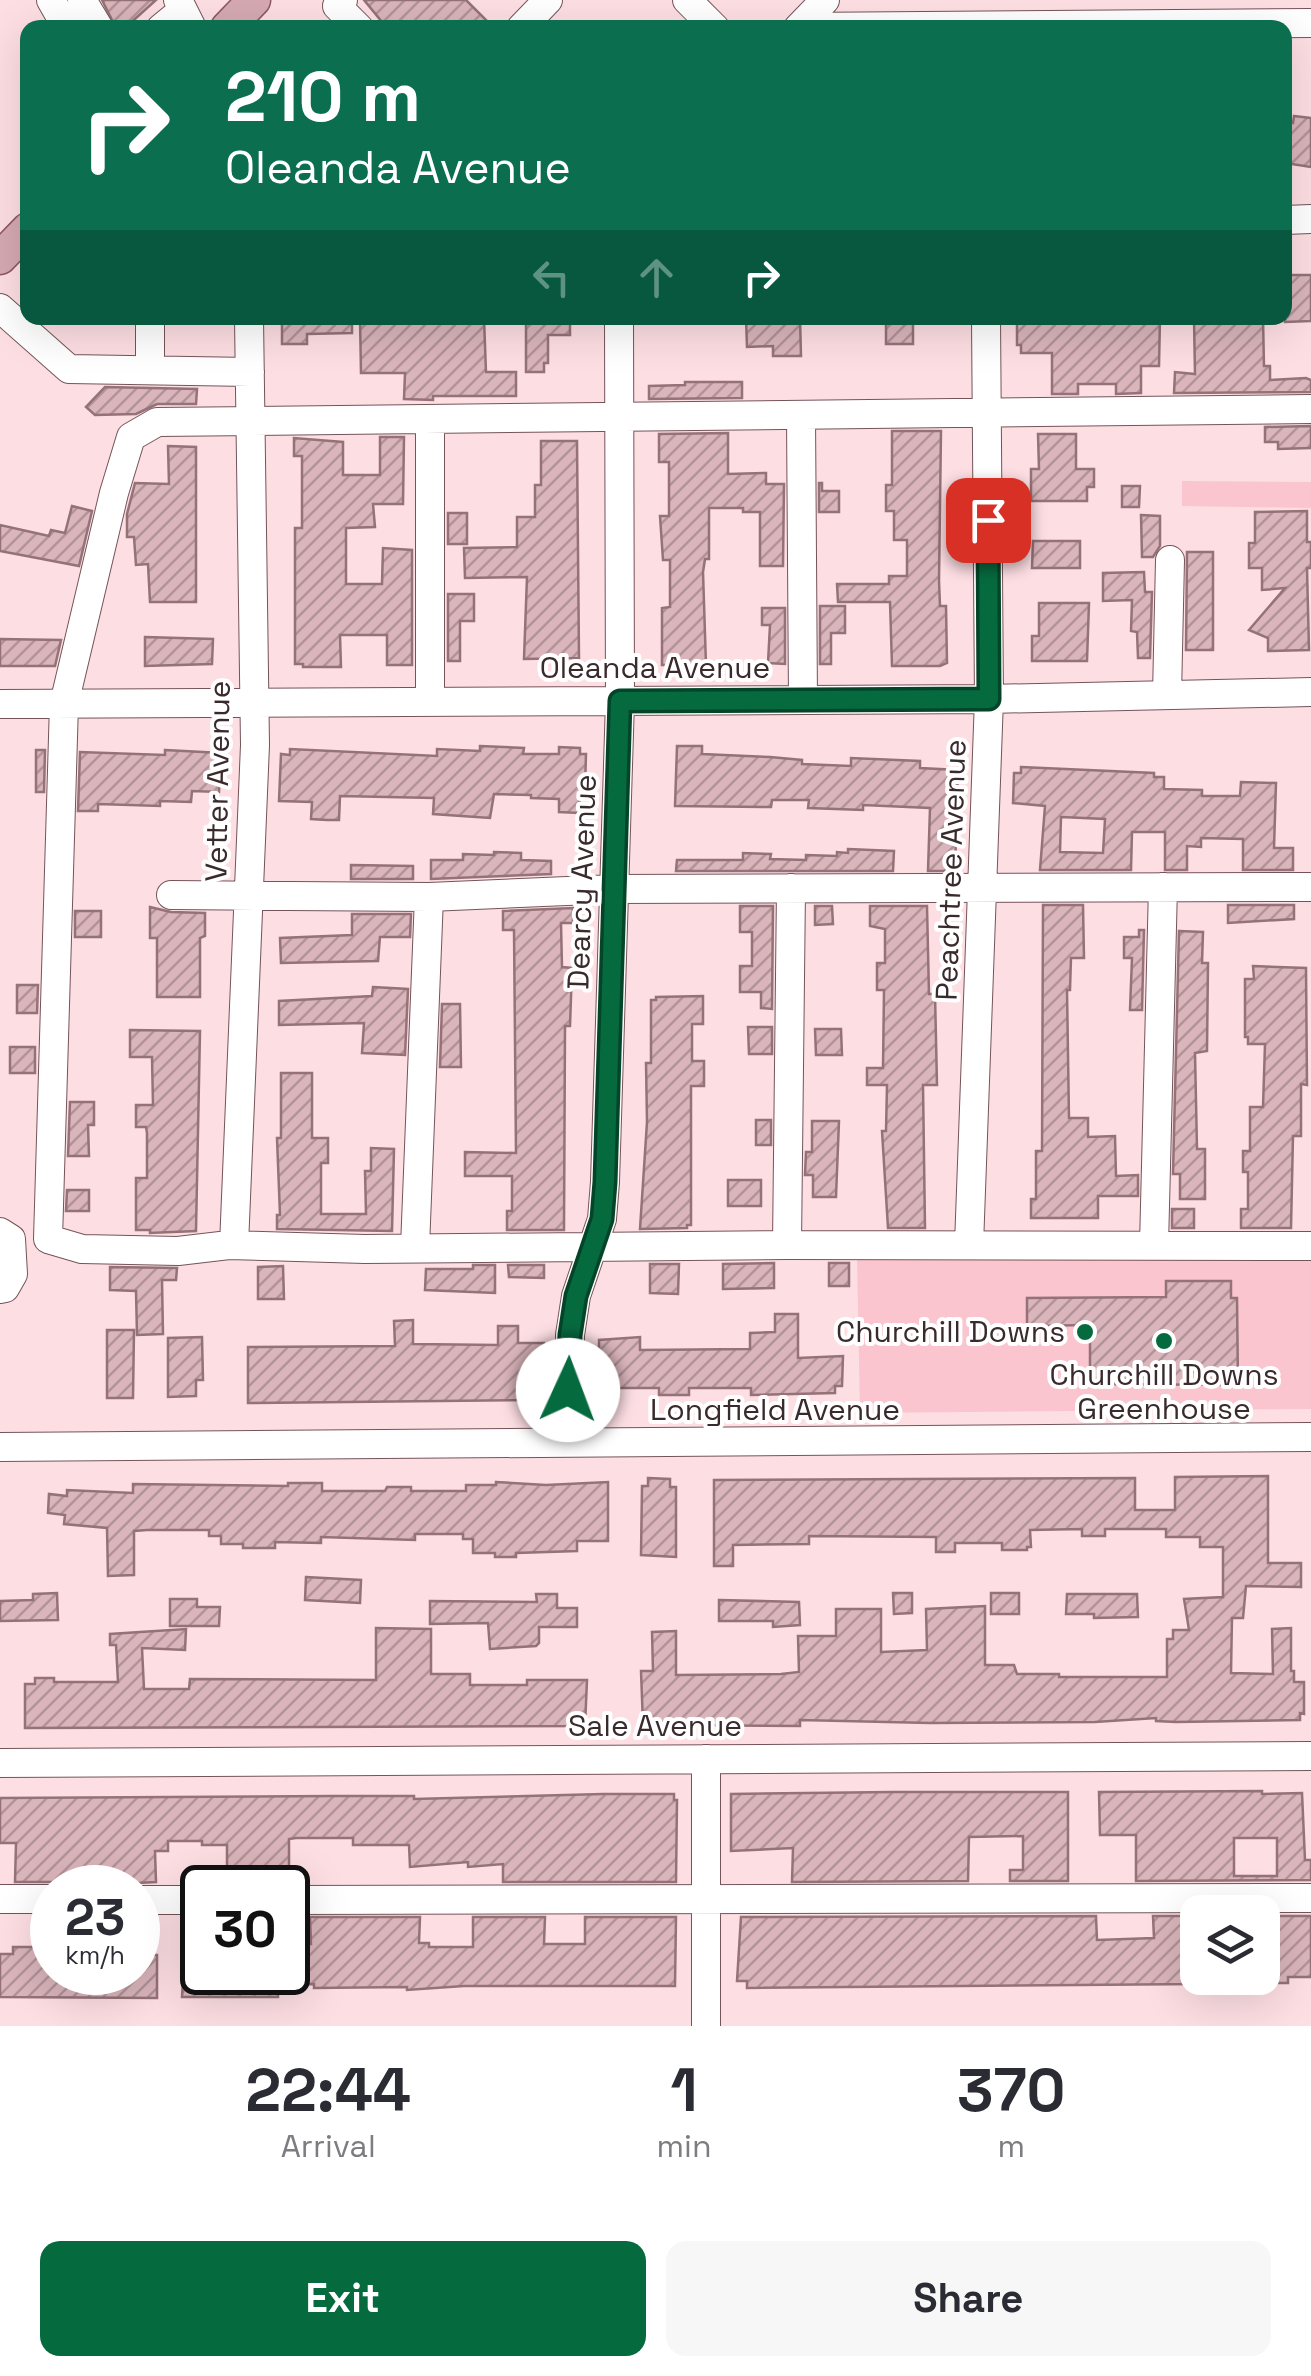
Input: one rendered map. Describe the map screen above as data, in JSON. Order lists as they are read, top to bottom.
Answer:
{
  "streets": {
    "street": [
      "Oleanda Avenue",
      "Vetter Avenue",
      "Peachtree Avenue",
      "Dearcy Avenue",
      "Longfield Avenue",
      "Sale Avenue"
    ]
  },
  "crossings": [
    ["Oleanda Avenue", "Vetter Avenue"],
    ["Oleanda Avenue", "Peachtree Avenue"],
    ["Oleanda Avenue", "Dearcy Avenue"],
    ["Dearcy Avenue", "Longfield Avenue"]
  ],
  "places": ["Churchill Downs", "Churchill Downs Greenhouse"],
  "page": {
    "turn": ["210 m", "Oleanda Avenue"],
    "speed": "23 km/h",
    "limit": "30",
    "eta": [
      "22:44",
      "Arrival",
      "1",
      "min",
      "370",
      "m"
    ],
    "buttons": ["Exit", "Share"]
  }
}
